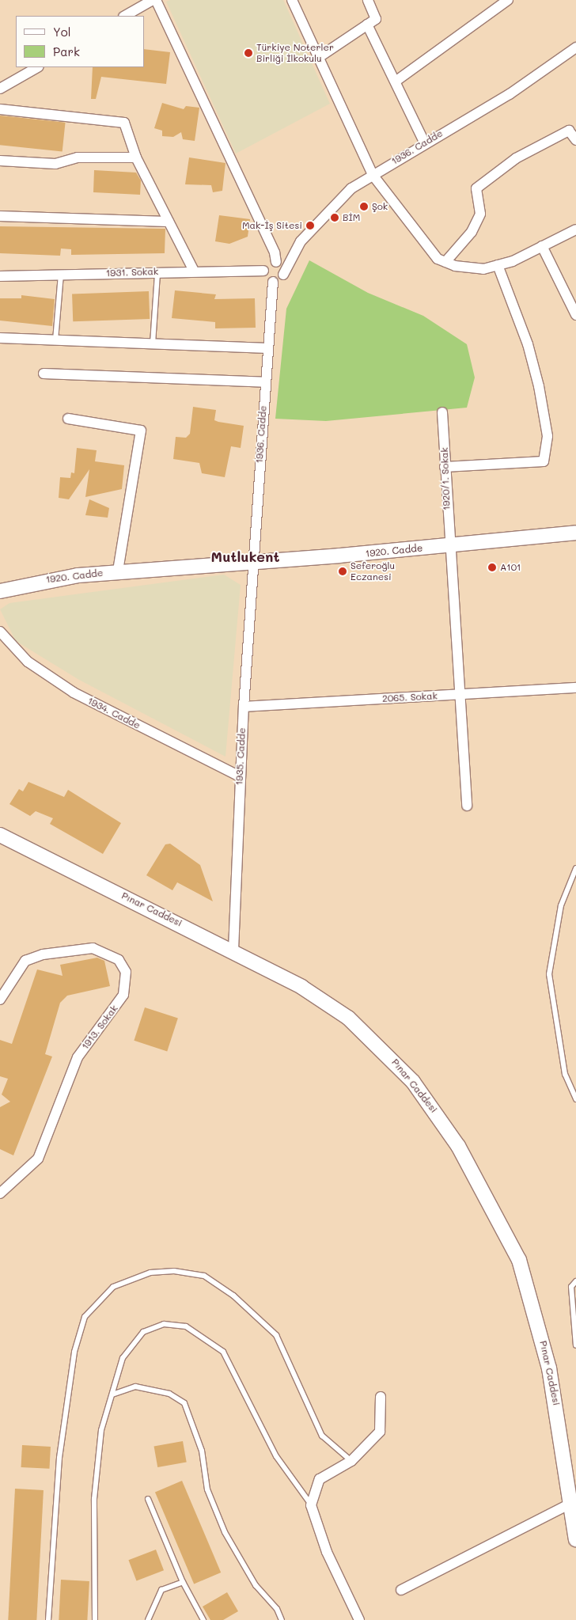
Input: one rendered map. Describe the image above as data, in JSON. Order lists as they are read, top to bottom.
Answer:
{
  "streets": {
    "street": [
      "1936. Cadde",
      "1931. Sokak",
      "1920/1. Sokak",
      "1920. Cadde",
      "2065. Sokak",
      "1934. Cadde",
      "1935. Cadde",
      "Pınar Caddesi",
      "1913. Sokak"
    ]
  },
  "crossings": [
    ["1936. Cadde", "1931. Sokak"],
    ["1936. Cadde", "1920. Cadde"],
    ["1936. Cadde", "1935. Cadde"],
    ["1920/1. Sokak", "1920. Cadde"],
    ["1920/1. Sokak", "2065. Sokak"],
    ["1920. Cadde", "1935. Cadde"],
    ["2065. Sokak", "1935. Cadde"],
    ["1934. Cadde", "1935. Cadde"],
    ["1935. Cadde", "Pınar Caddesi"]
  ],
  "districts": ["Mutlukent"],
  "places": [
    "Türkiye Noterler Birliği İlkokulu",
    "Şok",
    "BİM",
    "Mak-İş Sitesi",
    "A101",
    "Seferoğlu Eczanesi"
  ],
  "legend": ["Yol", "Park"]
}
